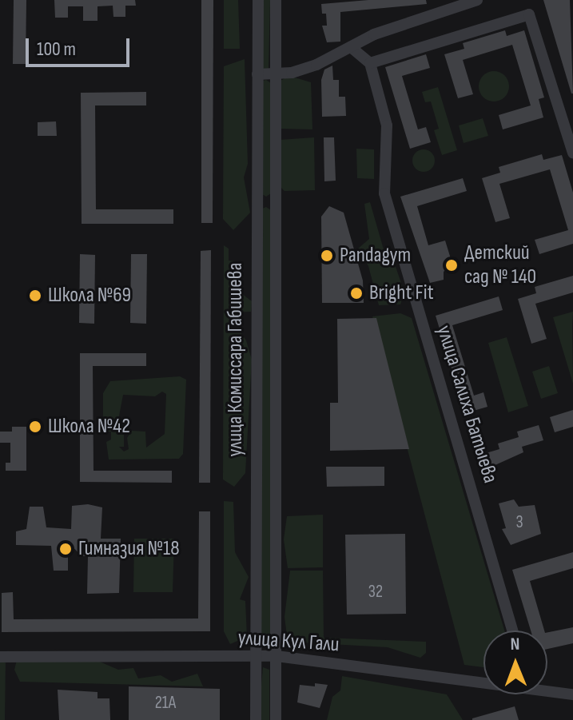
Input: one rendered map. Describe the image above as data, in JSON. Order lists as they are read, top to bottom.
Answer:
{
  "streets": {
    "street": ["улица Комиссара Габишева", "улица Салиха Батыева", "улица Кул Гали"]
  },
  "crossings": [
    ["улица Комиссара Габишева", "улица Кул Гали"]
  ],
  "places": [
    "Pandagym",
    "Детский сад № 140",
    "Bright Fit",
    "Школа №69",
    "Школа №42",
    "Гимназия №18"
  ],
  "house_numbers": ["3", "32", "21А"],
  "scale_bar": "100 m",
  "north": "top"
}
